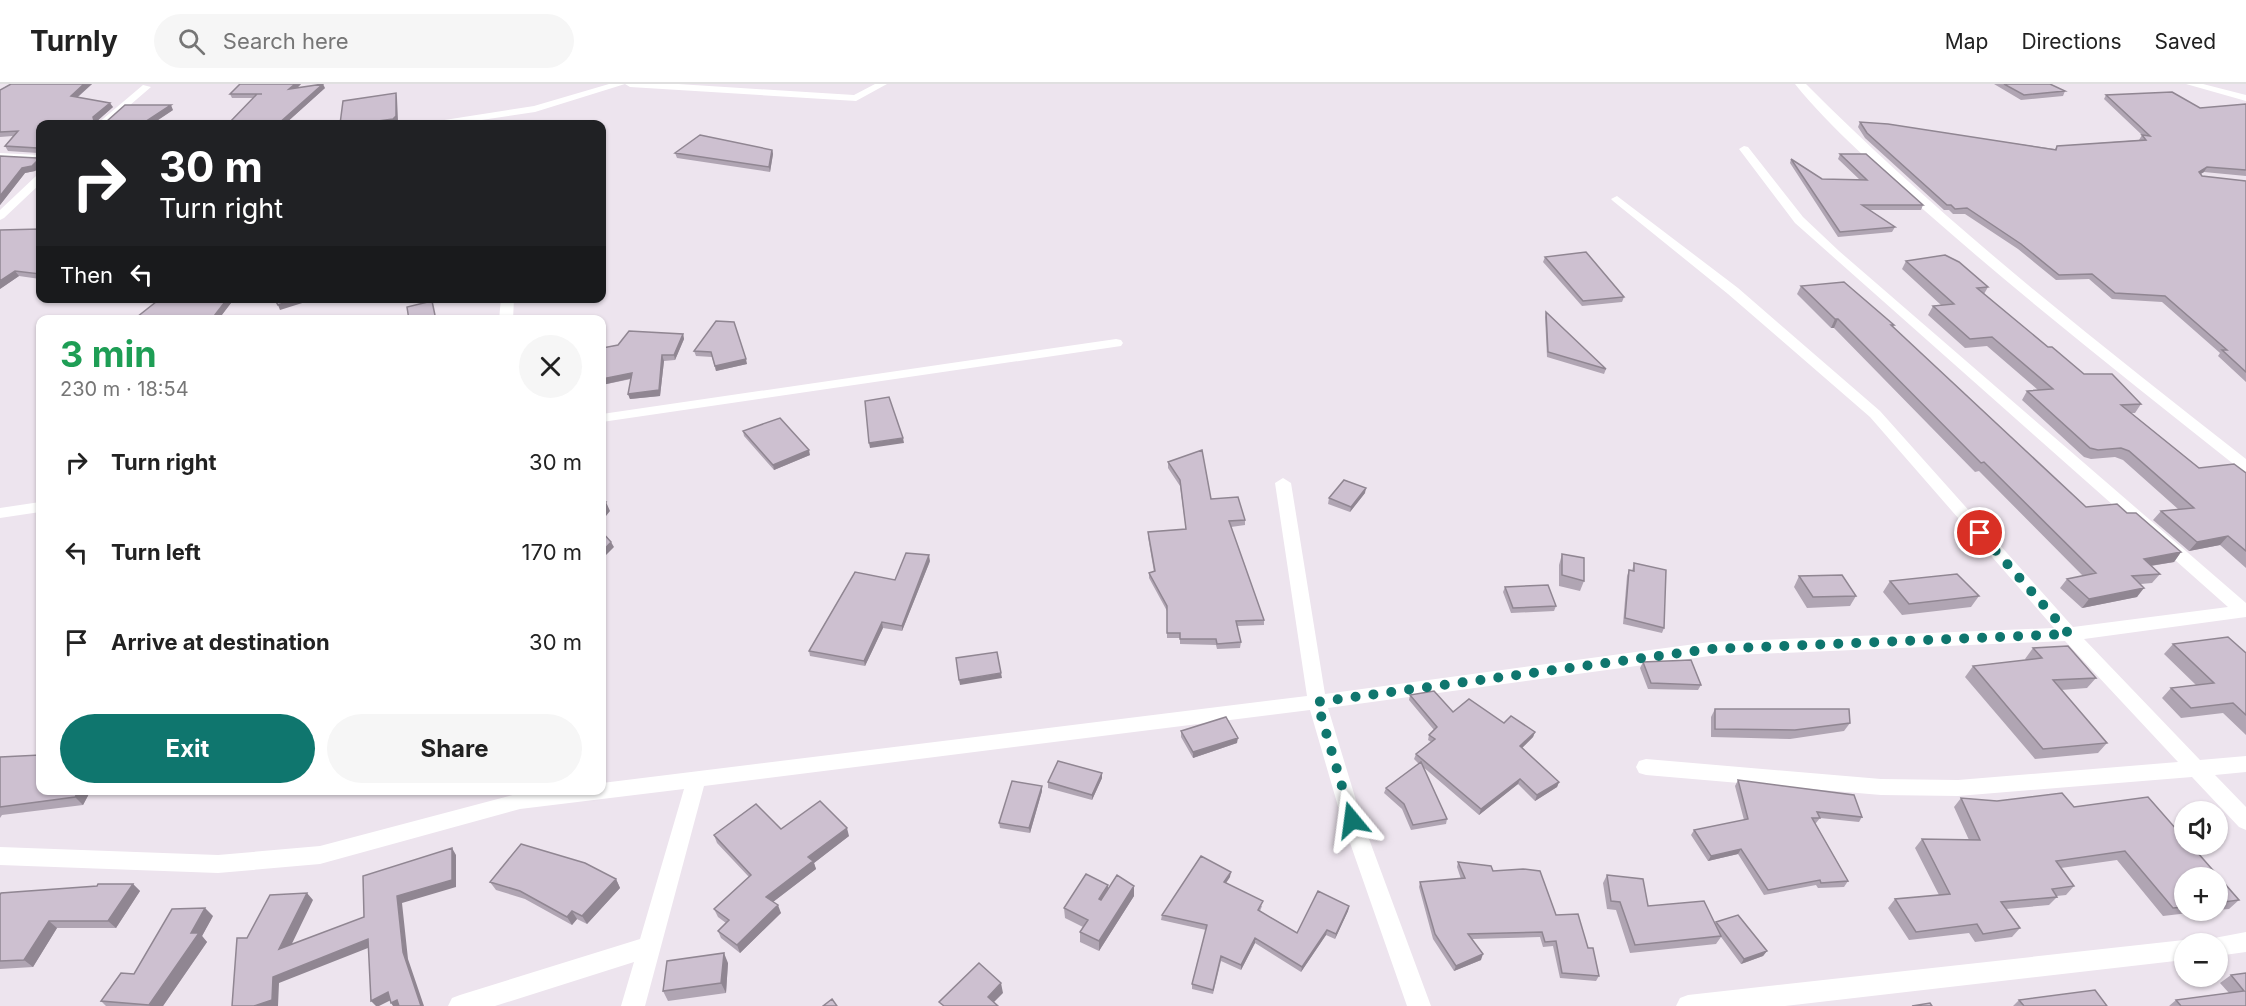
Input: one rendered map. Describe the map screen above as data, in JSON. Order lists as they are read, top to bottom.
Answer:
{
  "page": {
    "header": "Turnly",
    "search": "Search here",
    "nav": ["Map", "Directions", "Saved"],
    "turn": ["30 m", "Turn right"],
    "then": "Then",
    "heading": ["3 min", "230 m · 18:54"],
    "list": [
      {
        "name": "Turn right",
        "value": "30 m"
      },
      {
        "name": "Turn left",
        "value": "170 m"
      },
      {
        "name": "Arrive at destination",
        "value": "30 m"
      }
    ],
    "buttons": ["Exit", "Share"],
    "map_buttons": ["+", "−"]
  }
}
